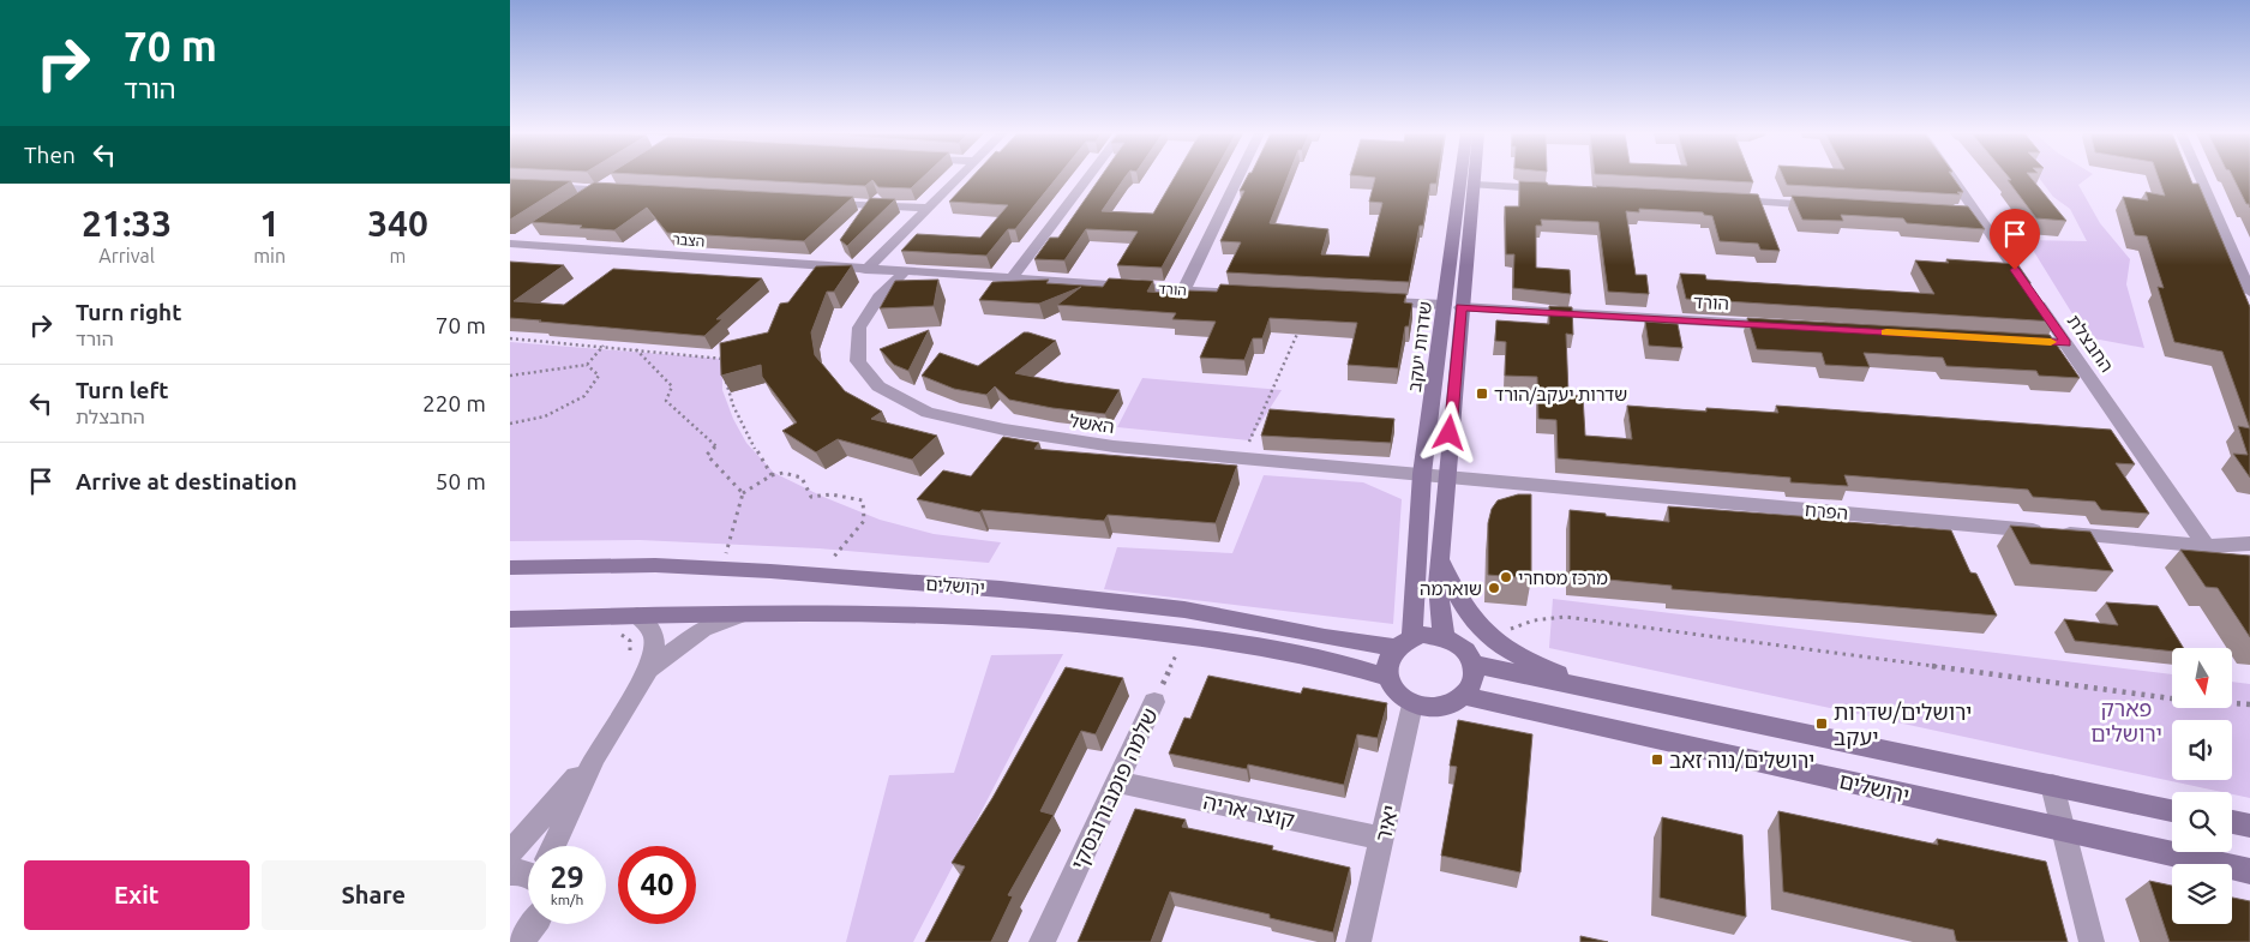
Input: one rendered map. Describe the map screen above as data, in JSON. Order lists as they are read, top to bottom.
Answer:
{
  "streets": {
    "street": [
      "הצבר",
      "הורד",
      "החבצלת",
      "שדרות יעקב",
      "האשל",
      "הפרח",
      "ירושלים",
      "שלמה פומבורובסקי",
      "קוצר אריה",
      "יאיר"
    ]
  },
  "crossings": [
    ["הצבר", "הורד"],
    ["הורד", "שדרות יעקב"],
    ["הורד", "האשל"],
    ["החבצלת", "הפרח"],
    ["שדרות יעקב", "האשל"],
    ["שדרות יעקב", "הפרח"],
    ["שדרות יעקב", "ירושלים"],
    ["שדרות יעקב", "יאיר"],
    ["האשל", "הפרח"],
    ["ירושלים", "שלמה פומבורובסקי"],
    ["ירושלים", "יאיר"],
    ["שלמה פומבורובסקי", "קוצר אריה"],
    ["קוצר אריה", "יאיר"]
  ],
  "parks": ["פארק ירושלים"],
  "places": {
    "transit": ["שדרות יעקב/הורד", "ירושלים/שדרות יעקב", "ירושלים/נוה זאב"],
    "other": ["מרכז מסחרי", "שוארמה"]
  },
  "north": "bottom",
  "page": {
    "turn": ["70 m", "הורד"],
    "then": "Then",
    "eta": [
      "21:33",
      "Arrival",
      "1",
      "min",
      "340",
      "m"
    ],
    "list": [
      {
        "name": "Turn right",
        "note": "הורד",
        "value": "70 m"
      },
      {
        "name": "Turn left",
        "note": "החבצלת",
        "value": "220 m"
      },
      {
        "name": "Arrive at destination",
        "value": "50 m"
      }
    ],
    "speed": "29 km/h",
    "limit": "40",
    "buttons": ["Exit", "Share"]
  }
}
